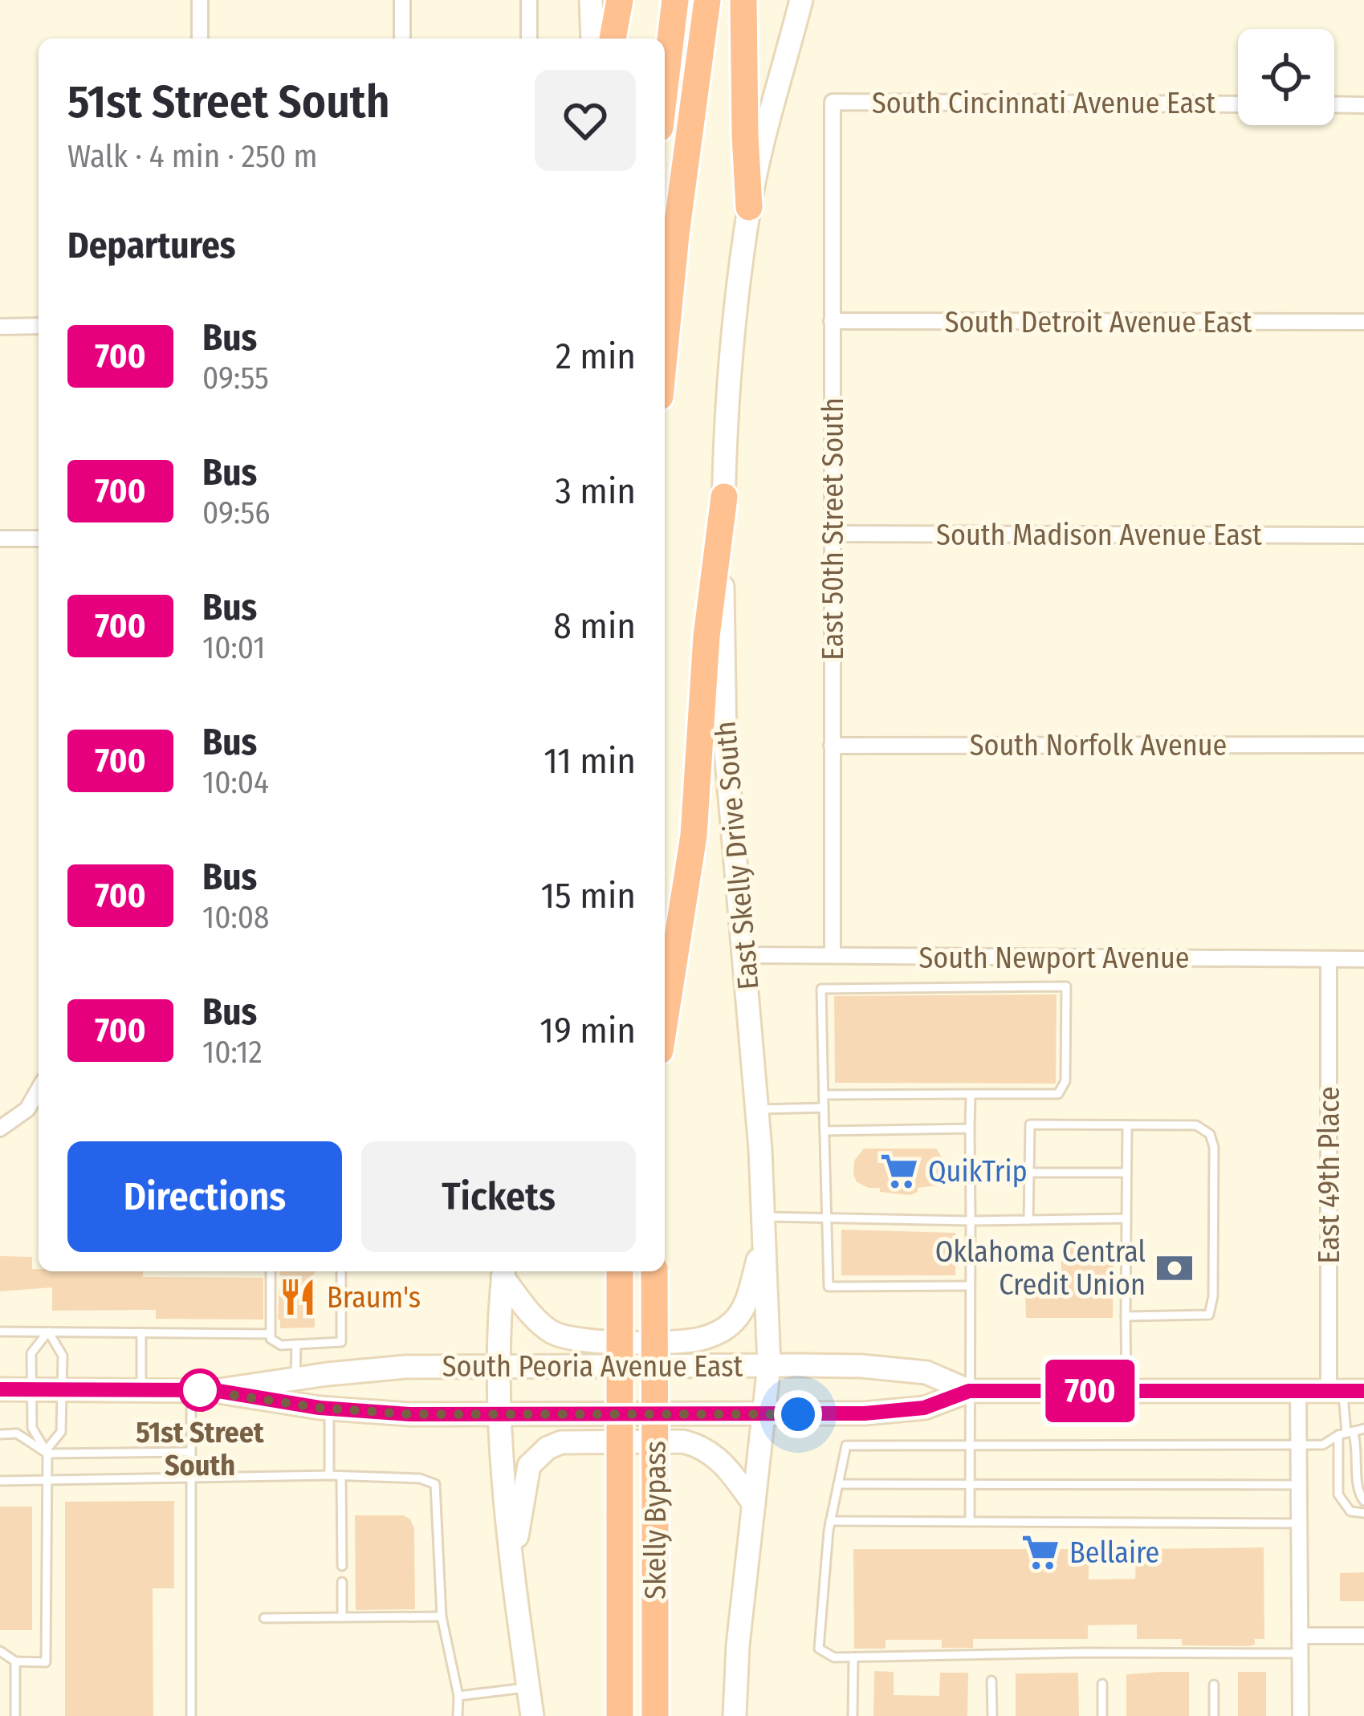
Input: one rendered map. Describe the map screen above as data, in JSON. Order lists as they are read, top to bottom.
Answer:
{
  "streets": {
    "highway": ["Skelly Bypass"],
    "main road": ["East Skelly Drive South", "South Peoria Avenue East"],
    "street": [
      "South Cincinnati Avenue East",
      "South Detroit Avenue East",
      "East 50th Street South",
      "South Madison Avenue East",
      "South Norfolk Avenue",
      "South Newport Avenue",
      "East 49th Place"
    ]
  },
  "crossings": [
    ["South Cincinnati Avenue East", "East 50th Street South"],
    ["South Detroit Avenue East", "East 50th Street South"],
    ["East 50th Street South", "South Madison Avenue East"],
    ["East 50th Street South", "South Norfolk Avenue"],
    ["East 50th Street South", "South Newport Avenue"],
    ["East Skelly Drive South", "South Newport Avenue"],
    ["East Skelly Drive South", "South Peoria Avenue East"],
    ["South Newport Avenue", "East 49th Place"],
    ["East 49th Place", "South Peoria Avenue East"]
  ],
  "places": {
    "supermarket": ["QuikTrip", "Bellaire"],
    "bank": ["Oklahoma Central Credit Union"],
    "restaurant": ["Braum's"],
    "other": ["51st Street South"]
  },
  "lines": ["bus line 700"],
  "page": {
    "on_map": "700",
    "heading": [
      ["51st Street South", "Walk · 4 min · 250 m"],
      "Departures"
    ],
    "list": [
      {
        "mark": "700",
        "name": "Bus",
        "note": "09:55",
        "value": "2 min"
      },
      {
        "mark": "700",
        "name": "Bus",
        "note": "09:56",
        "value": "3 min"
      },
      {
        "mark": "700",
        "name": "Bus",
        "note": "10:01",
        "value": "8 min"
      },
      {
        "mark": "700",
        "name": "Bus",
        "note": "10:04",
        "value": "11 min"
      },
      {
        "mark": "700",
        "name": "Bus",
        "note": "10:08",
        "value": "15 min"
      },
      {
        "mark": "700",
        "name": "Bus",
        "note": "10:12",
        "value": "19 min"
      }
    ],
    "buttons": ["Directions", "Tickets"]
  }
}
